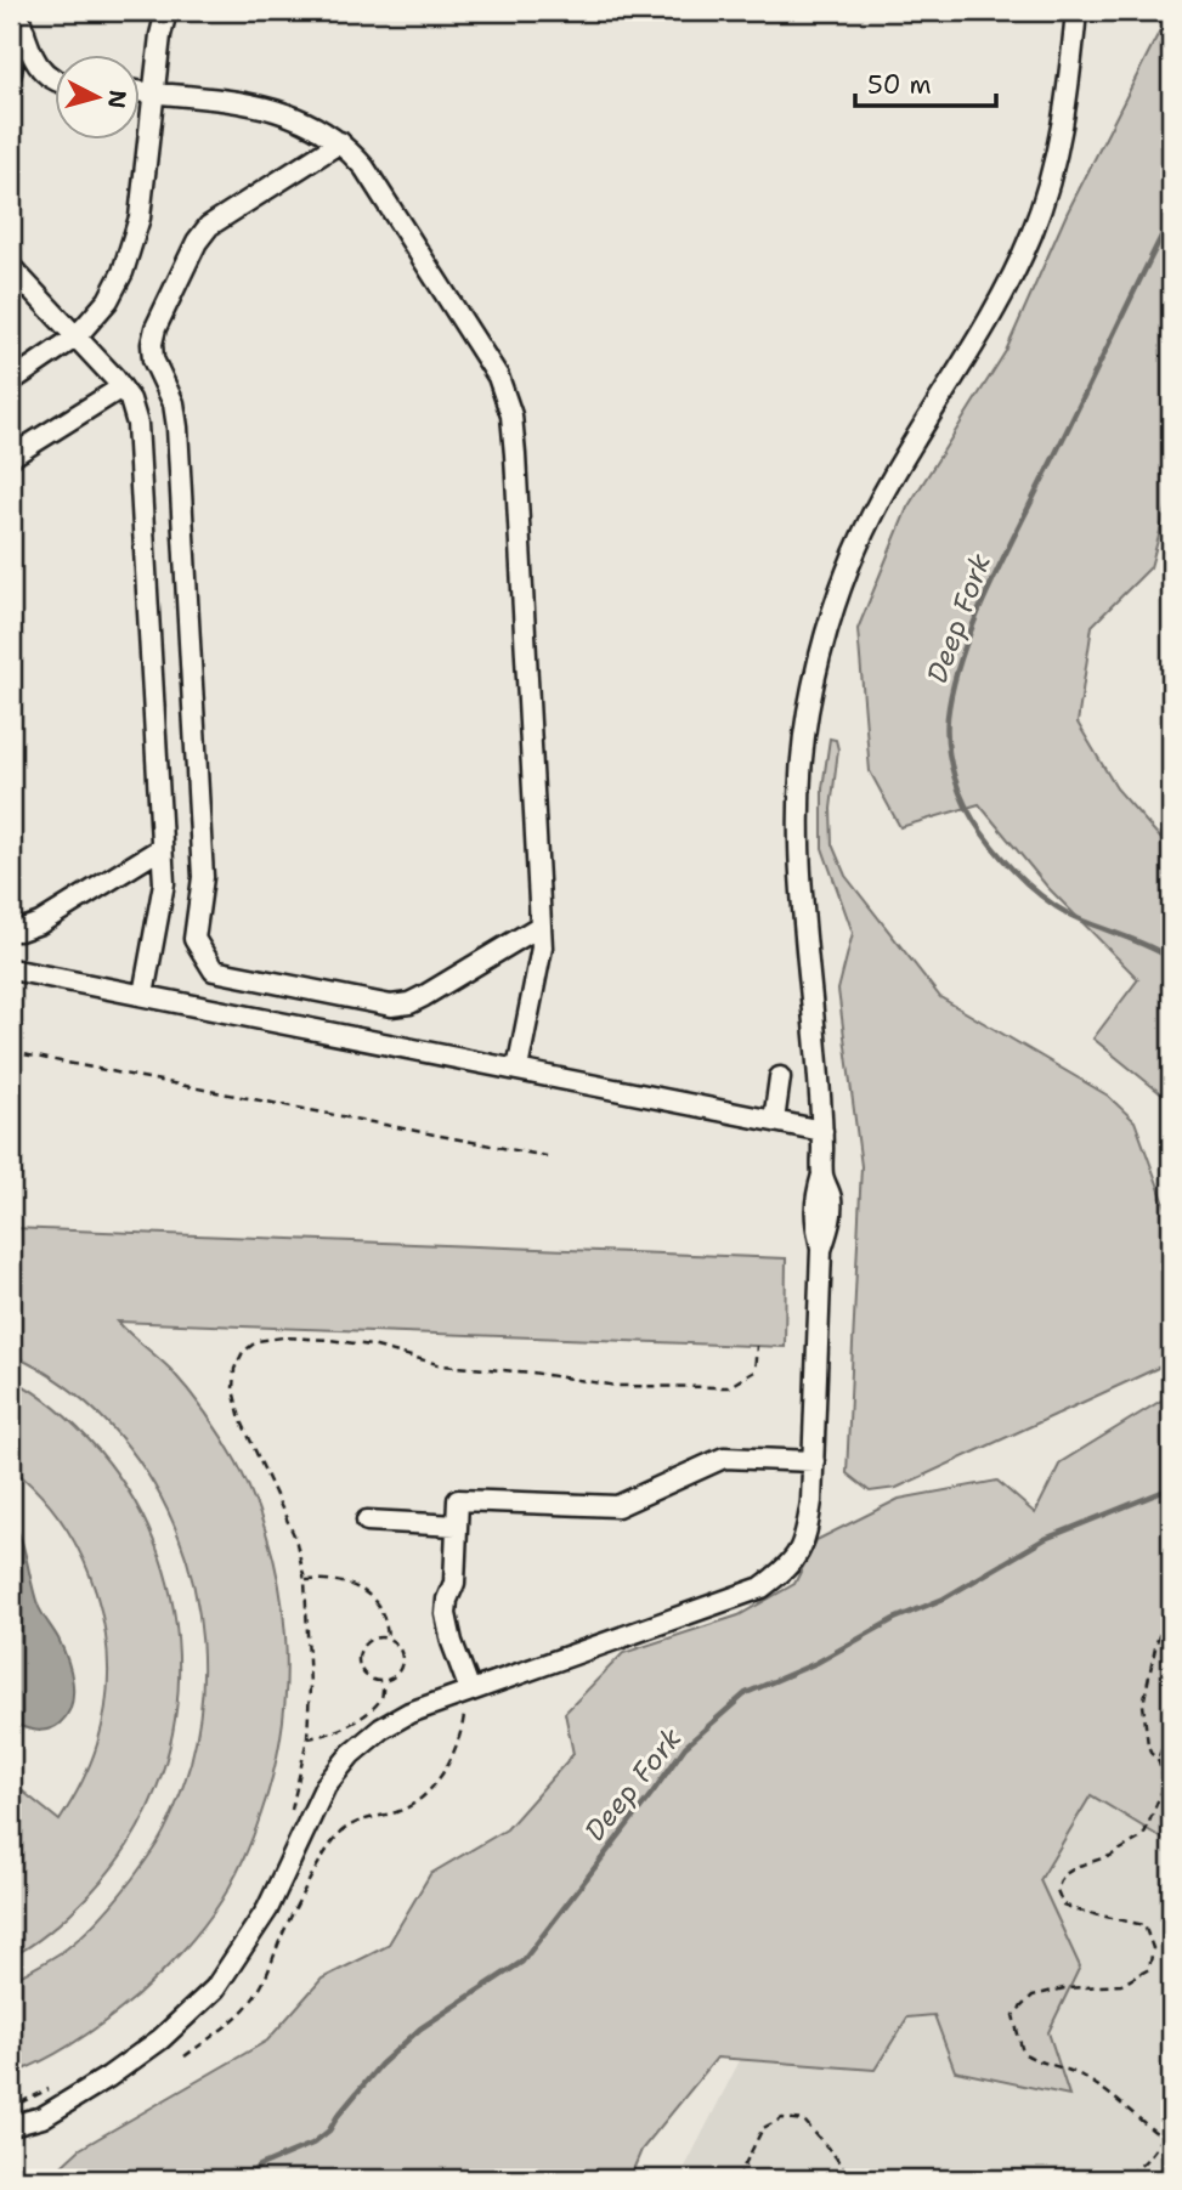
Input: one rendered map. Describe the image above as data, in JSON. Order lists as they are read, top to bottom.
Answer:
{
  "water": ["Deep Fork"],
  "scale_bar": "50 m",
  "north": "right"
}
